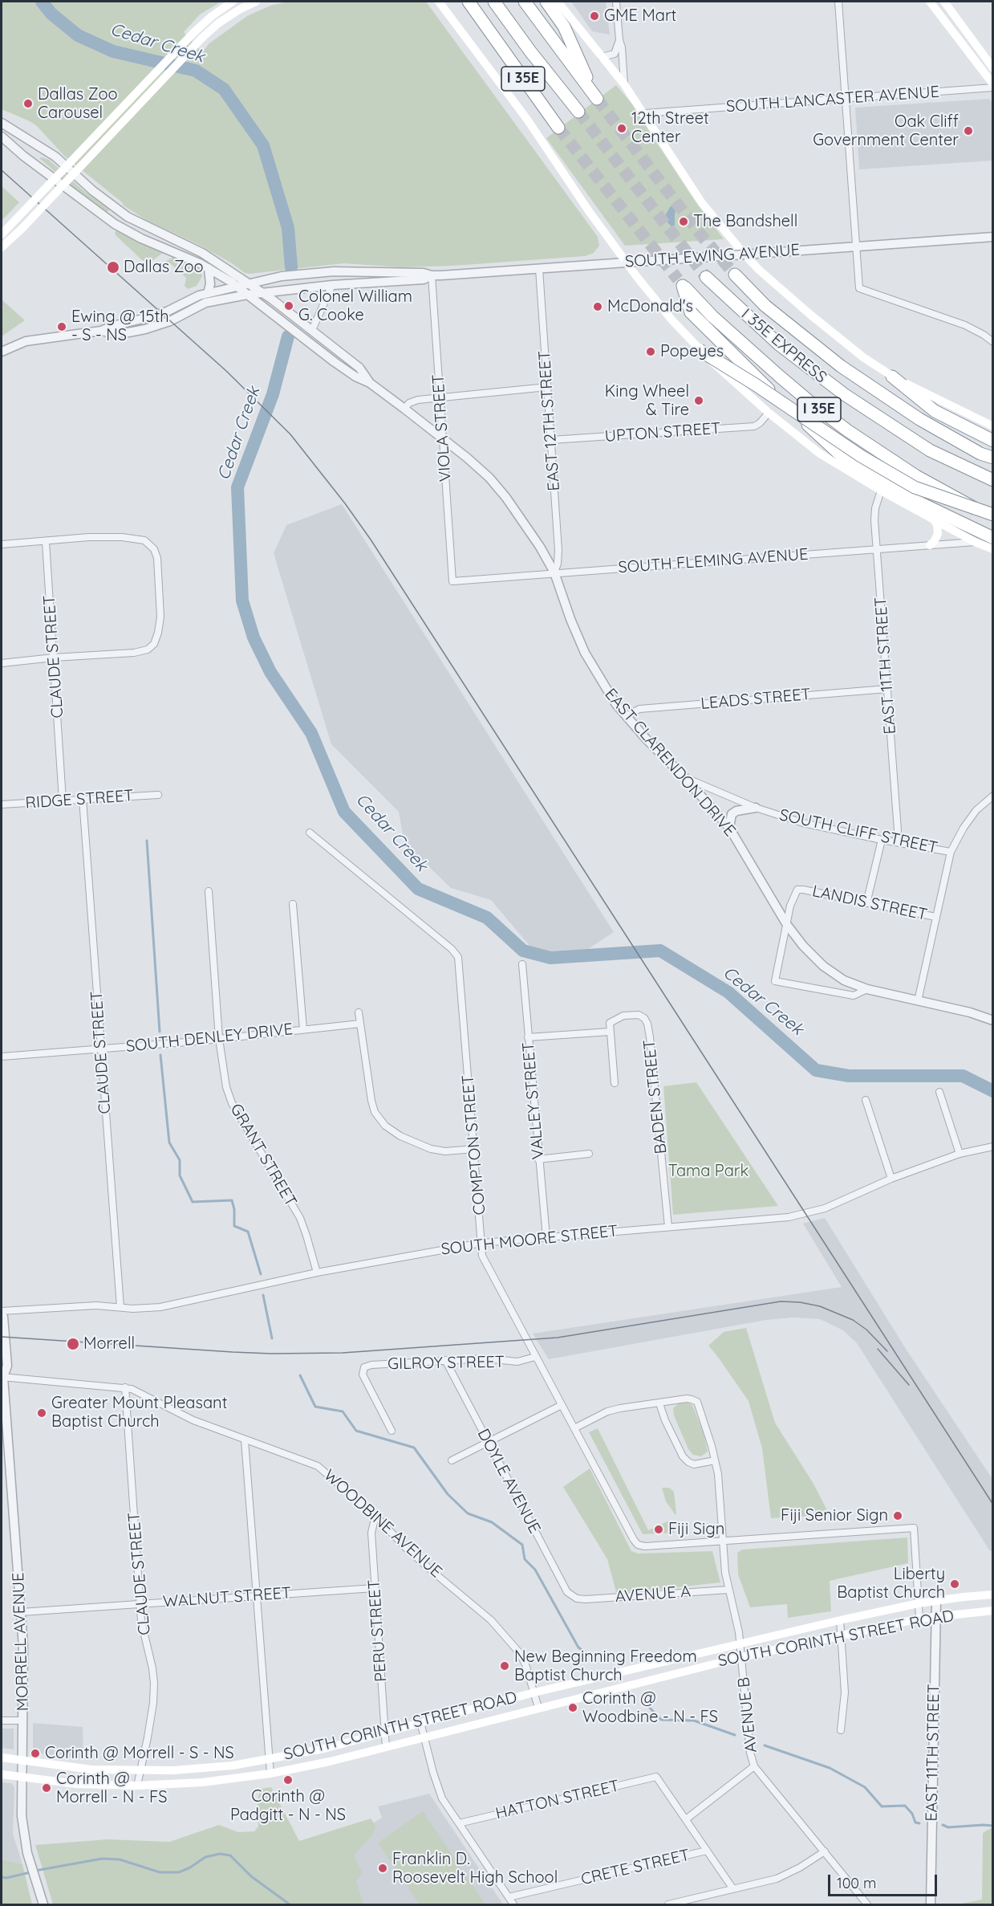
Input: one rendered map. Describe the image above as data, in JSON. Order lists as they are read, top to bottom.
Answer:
{
  "streets": {
    "highway": ["I 35E", "I 35E EXPRESS"],
    "main road": ["SOUTH CORINTH STREET ROAD"],
    "street": [
      "SOUTH LANCASTER AVENUE",
      "SOUTH EWING AVENUE",
      "EAST 12TH STREET",
      "VIOLA STREET",
      "UPTON STREET",
      "SOUTH FLEMING AVENUE",
      "CLAUDE STREET",
      "EAST 11TH STREET",
      "LEADS STREET",
      "EAST CLARENDON DRIVE",
      "RIDGE STREET",
      "SOUTH CLIFF STREET",
      "LANDIS STREET",
      "SOUTH DENLEY DRIVE",
      "BADEN STREET",
      "VALLEY STREET",
      "COMPTON STREET",
      "GRANT STREET",
      "SOUTH MOORE STREET",
      "GILROY STREET",
      "DOYLE AVENUE",
      "WOODBINE AVENUE",
      "AVENUE A",
      "WALNUT STREET",
      "PERU STREET",
      "MORRELL AVENUE",
      "AVENUE B",
      "HATTON STREET",
      "CRETE STREET"
    ]
  },
  "crossings": [
    ["SOUTH EWING AVENUE", "EAST 12TH STREET"],
    ["SOUTH EWING AVENUE", "VIOLA STREET"],
    ["SOUTH EWING AVENUE", "EAST CLARENDON DRIVE"],
    ["EAST 12TH STREET", "UPTON STREET"],
    ["EAST 12TH STREET", "SOUTH FLEMING AVENUE"],
    ["EAST 12TH STREET", "EAST CLARENDON DRIVE"],
    ["VIOLA STREET", "SOUTH FLEMING AVENUE"],
    ["VIOLA STREET", "EAST CLARENDON DRIVE"],
    ["SOUTH FLEMING AVENUE", "EAST 11TH STREET"],
    ["SOUTH FLEMING AVENUE", "EAST CLARENDON DRIVE"],
    ["CLAUDE STREET", "RIDGE STREET"],
    ["CLAUDE STREET", "SOUTH DENLEY DRIVE"],
    ["CLAUDE STREET", "SOUTH MOORE STREET"],
    ["CLAUDE STREET", "WOODBINE AVENUE"],
    ["CLAUDE STREET", "WALNUT STREET"],
    ["CLAUDE STREET", "SOUTH CORINTH STREET ROAD"],
    ["EAST 11TH STREET", "LEADS STREET"],
    ["EAST 11TH STREET", "SOUTH CLIFF STREET"],
    ["EAST 11TH STREET", "SOUTH CORINTH STREET ROAD"],
    ["LEADS STREET", "EAST CLARENDON DRIVE"],
    ["EAST CLARENDON DRIVE", "SOUTH CLIFF STREET"],
    ["EAST CLARENDON DRIVE", "LANDIS STREET"],
    ["SOUTH DENLEY DRIVE", "GRANT STREET"],
    ["BADEN STREET", "SOUTH MOORE STREET"],
    ["VALLEY STREET", "SOUTH MOORE STREET"],
    ["COMPTON STREET", "SOUTH MOORE STREET"],
    ["COMPTON STREET", "GILROY STREET"],
    ["COMPTON STREET", "AVENUE B"],
    ["GRANT STREET", "SOUTH MOORE STREET"],
    ["SOUTH MOORE STREET", "MORRELL AVENUE"],
    ["GILROY STREET", "DOYLE AVENUE"],
    ["DOYLE AVENUE", "AVENUE A"],
    ["WOODBINE AVENUE", "PERU STREET"],
    ["WOODBINE AVENUE", "SOUTH CORINTH STREET ROAD"],
    ["WOODBINE AVENUE", "MORRELL AVENUE"],
    ["AVENUE A", "AVENUE B"],
    ["WALNUT STREET", "PERU STREET"],
    ["WALNUT STREET", "MORRELL AVENUE"],
    ["PERU STREET", "SOUTH CORINTH STREET ROAD"],
    ["SOUTH CORINTH STREET ROAD", "MORRELL AVENUE"],
    ["SOUTH CORINTH STREET ROAD", "AVENUE B"]
  ],
  "water": ["Cedar Creek"],
  "parks": ["Tama Park"],
  "places": [
    "GME Mart",
    "Dallas Zoo Carousel",
    "12th Street Center",
    "Oak Cliff Government Center",
    "The Bandshell",
    "Dallas Zoo",
    "Colonel William G. Cooke",
    "McDonald's",
    "Ewing @ 15th - S - NS",
    "Popeyes",
    "King Wheel & Tire",
    "Morrell",
    "Greater Mount Pleasant Baptist Church",
    "Fiji Senior Sign",
    "Fiji Sign",
    "Liberty Baptist Church",
    "New Beginning Freedom Baptist Church",
    "Corinth @ Woodbine - N - FS",
    "Corinth @ Morrell - S - NS",
    "Corinth @ Padgitt - N - NS",
    "Corinth @ Morrell - N - FS",
    "Franklin D. Roosevelt High School"
  ],
  "scale_bar": "100 m"
}
